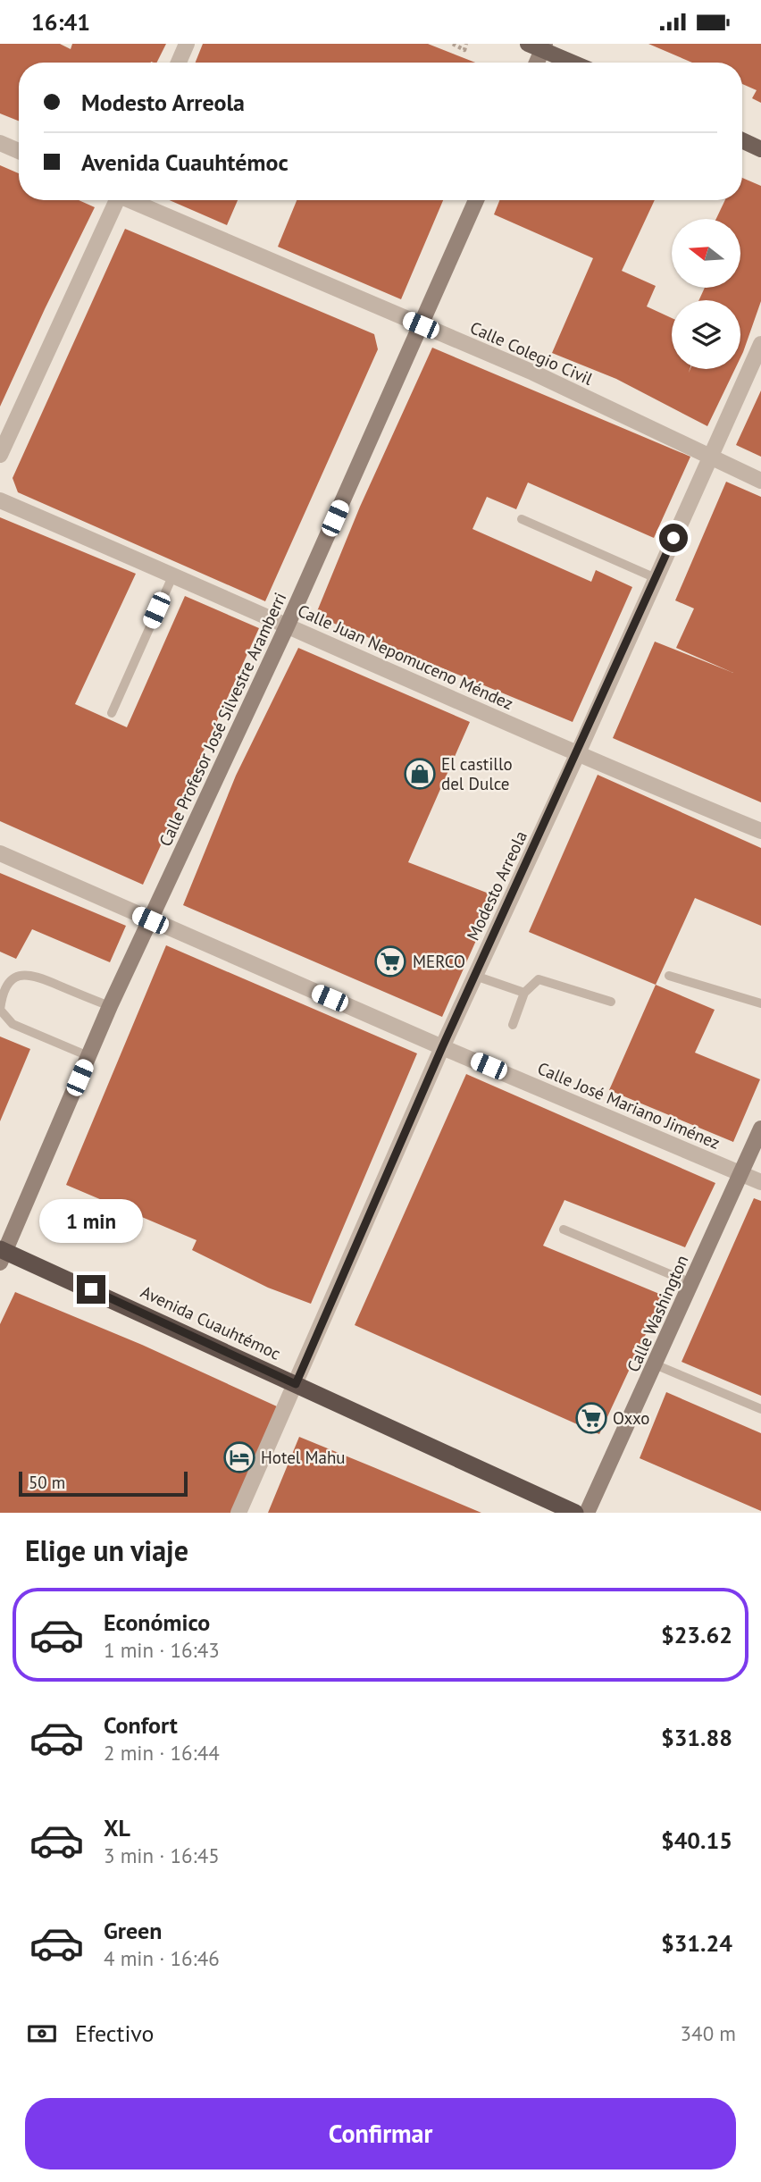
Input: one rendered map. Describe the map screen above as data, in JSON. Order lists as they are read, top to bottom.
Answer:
{
  "streets": {
    "highway": ["Avenida Cuauhtémoc"],
    "main road": ["Calle Profesor José Silvestre Aramberri", "Calle Washington"],
    "street": [
      "Calle Colegio Civil",
      "Calle Juan Nepomuceno Méndez",
      "Modesto Arreola",
      "Calle José Mariano Jiménez"
    ]
  },
  "crossings": [
    ["Calle Colegio Civil", "Calle Profesor José Silvestre Aramberri"],
    ["Calle Colegio Civil", "Modesto Arreola"],
    ["Calle Juan Nepomuceno Méndez", "Calle Profesor José Silvestre Aramberri"],
    ["Calle Juan Nepomuceno Méndez", "Modesto Arreola"],
    ["Calle Profesor José Silvestre Aramberri", "Calle José Mariano Jiménez"],
    ["Calle Profesor José Silvestre Aramberri", "Avenida Cuauhtémoc"],
    ["Modesto Arreola", "Calle José Mariano Jiménez"],
    ["Modesto Arreola", "Avenida Cuauhtémoc"],
    ["Calle José Mariano Jiménez", "Calle Washington"]
  ],
  "places": {
    "shop": ["El castillo del Dulce"],
    "supermarket": ["MERCO", "Oxxo"],
    "hotel": ["Hotel Mahu"]
  },
  "scale_bar": "50 m",
  "north": "left",
  "page": {
    "status": "16:41",
    "banner": ["Modesto Arreola", "Avenida Cuauhtémoc"],
    "bubble": "1 min",
    "scale": "50 m",
    "heading": "Elige un viaje",
    "list": [
      {
        "name": "Económico",
        "note": "1 min · 16:43",
        "value": "$23.62"
      },
      {
        "name": "Confort",
        "note": "2 min · 16:44",
        "value": "$31.88"
      },
      {
        "name": "XL",
        "note": "3 min · 16:45",
        "value": "$40.15"
      },
      {
        "name": "Green",
        "note": "4 min · 16:46",
        "value": "$31.24"
      }
    ],
    "pay": ["Efectivo", "340 m"],
    "buttons": "Confirmar"
  }
}
